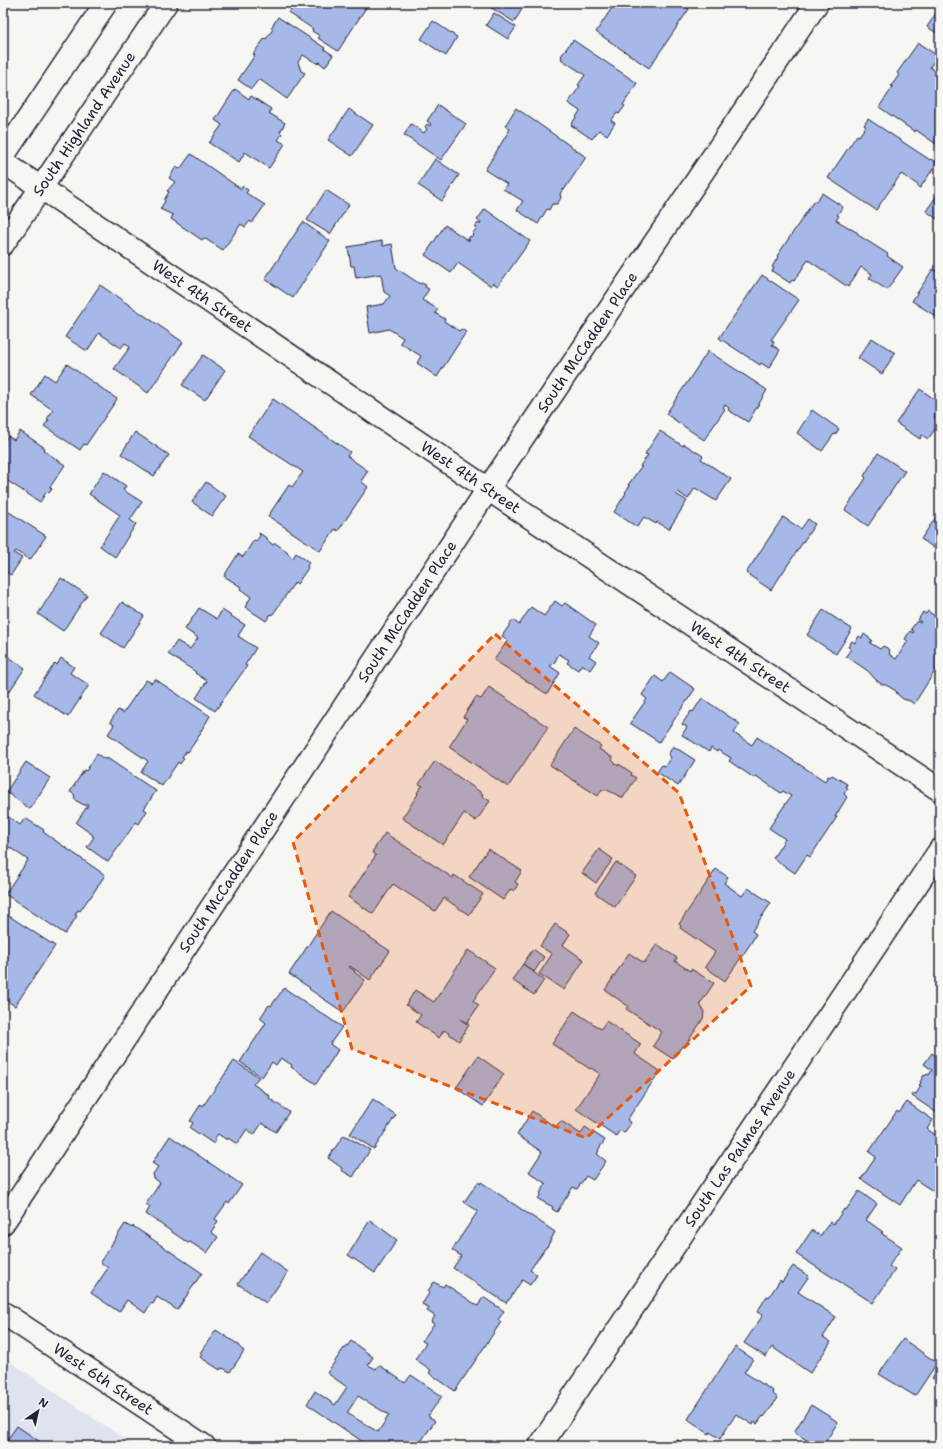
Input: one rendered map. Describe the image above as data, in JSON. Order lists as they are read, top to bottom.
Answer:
{
  "streets": {
    "street": [
      "South Highland Avenue",
      "West 4th Street",
      "South McCadden Place",
      "South Las Palmas Avenue",
      "West 6th Street"
    ]
  },
  "crossings": [
    ["South Highland Avenue", "West 4th Street"],
    ["West 4th Street", "South McCadden Place"]
  ],
  "north": "top right"
}
